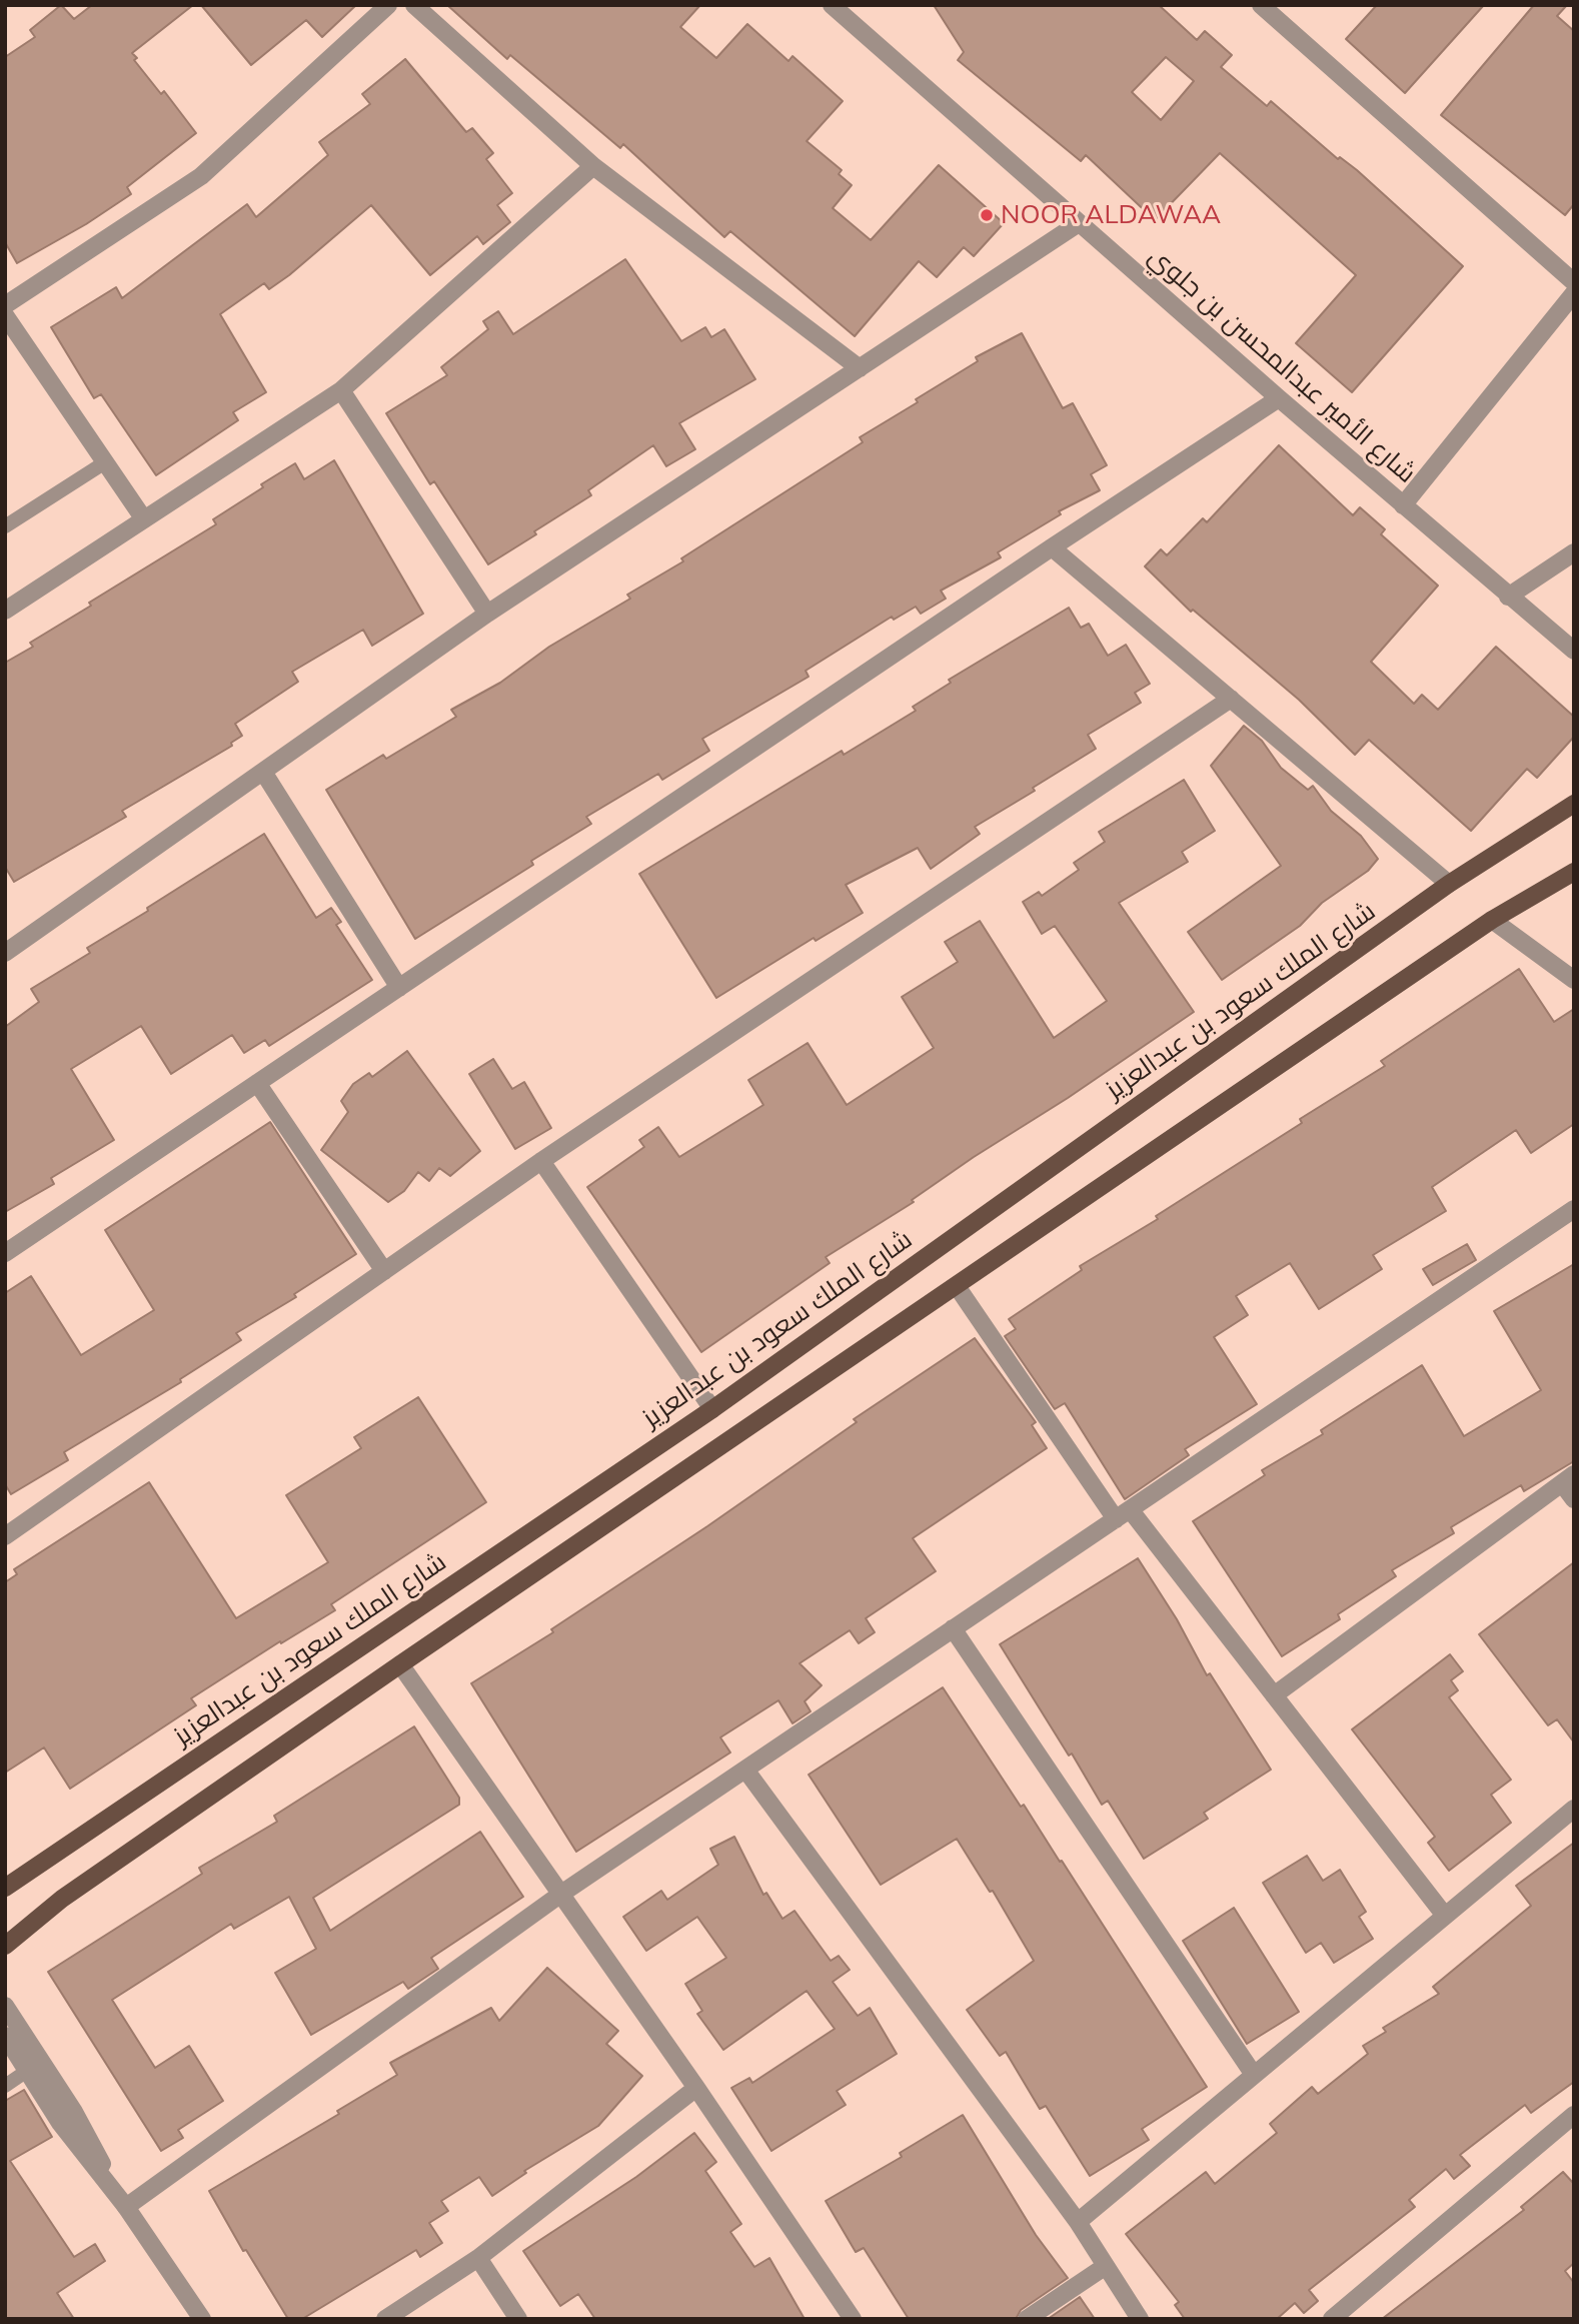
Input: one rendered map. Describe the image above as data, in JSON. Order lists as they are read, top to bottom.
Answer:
{
  "streets": {
    "main road": ["شارع الملك سعود بن عبدالعزيز"],
    "street": ["شارع الأمير عبدالمحسن بن جلوي"]
  },
  "places": ["NOOR ALDAWAA"]
}
